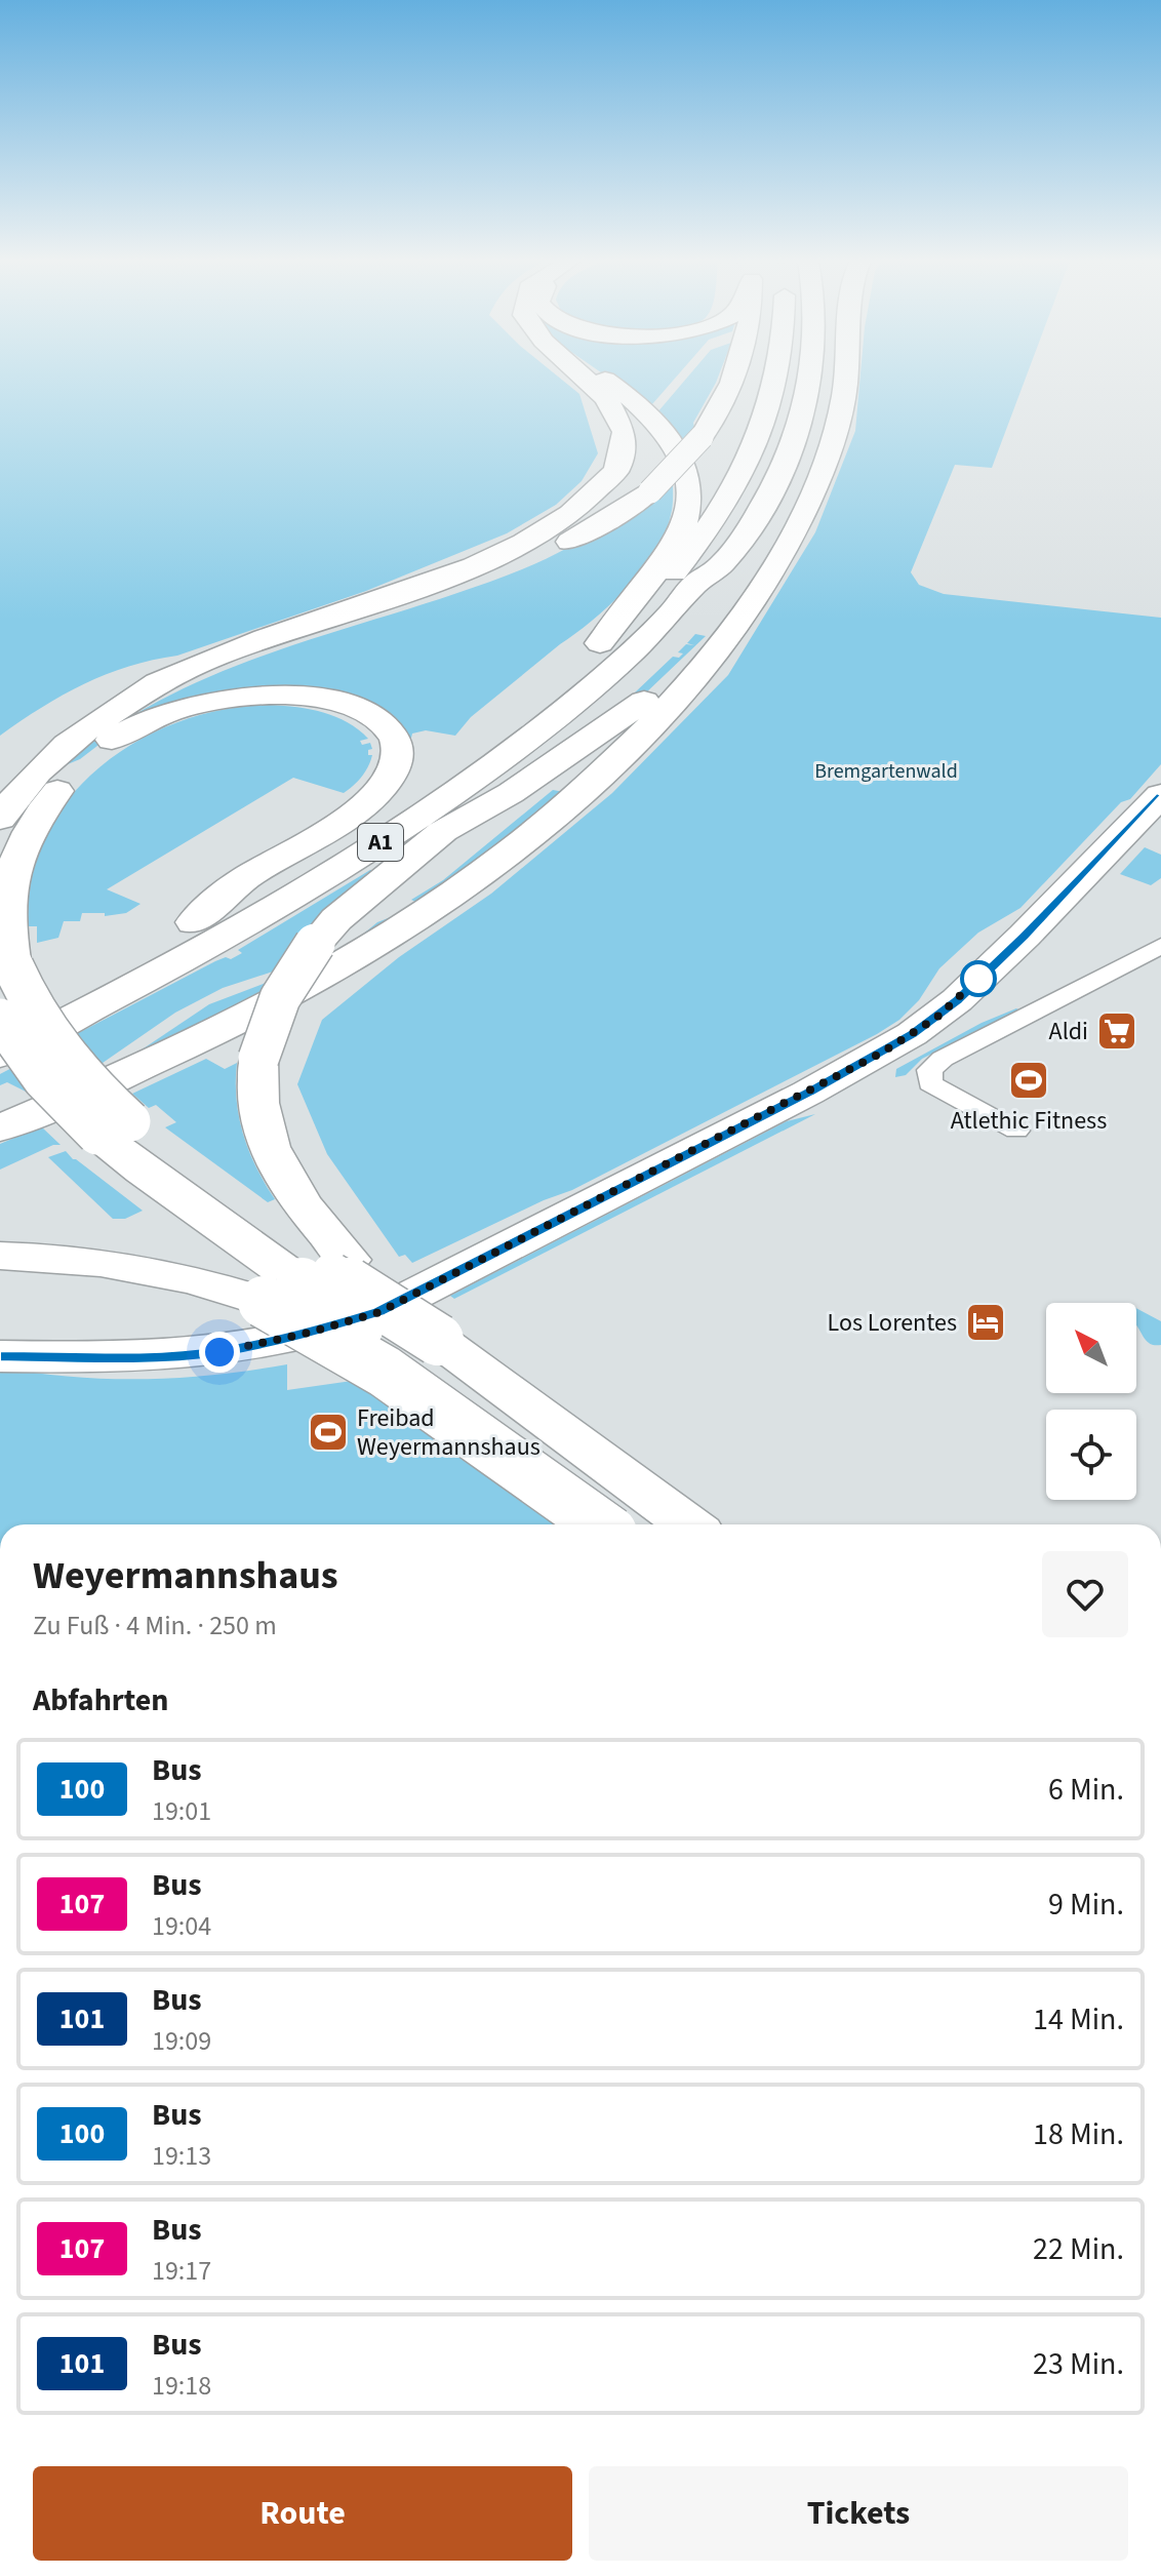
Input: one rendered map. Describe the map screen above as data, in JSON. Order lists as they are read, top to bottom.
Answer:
{
  "streets": {
    "main road": ["A1"]
  },
  "parks": ["Bremgartenwald"],
  "places": {
    "supermarket": ["Aldi"],
    "sports": ["Atlethic Fitness", "Freibad Weyermannshaus"],
    "hotel": ["Los Lorentes"]
  },
  "lines": ["bus line 100"],
  "north": "top left",
  "page": {
    "heading": [
      ["Weyermannshaus", "Zu Fuß · 4 Min. · 250 m"],
      "Abfahrten"
    ],
    "list": [
      {
        "mark": "100",
        "name": "Bus",
        "note": "19:01",
        "value": "6 Min."
      },
      {
        "mark": "107",
        "name": "Bus",
        "note": "19:04",
        "value": "9 Min."
      },
      {
        "mark": "101",
        "name": "Bus",
        "note": "19:09",
        "value": "14 Min."
      },
      {
        "mark": "100",
        "name": "Bus",
        "note": "19:13",
        "value": "18 Min."
      },
      {
        "mark": "107",
        "name": "Bus",
        "note": "19:17",
        "value": "22 Min."
      },
      {
        "mark": "101",
        "name": "Bus",
        "note": "19:18",
        "value": "23 Min."
      }
    ],
    "buttons": ["Route", "Tickets"]
  }
}
